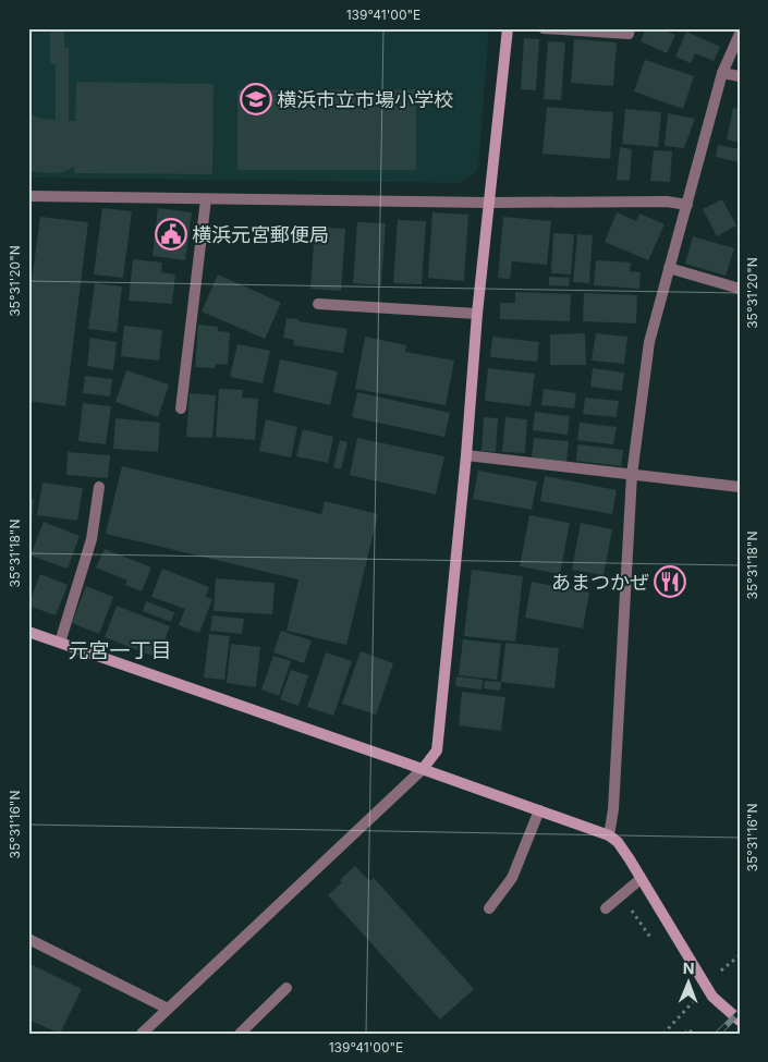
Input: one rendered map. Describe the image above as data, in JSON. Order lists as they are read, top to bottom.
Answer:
{
  "districts": ["元宮一丁目"],
  "places": {
    "school or university": ["横浜市立市場小学校"],
    "public building": ["横浜元宮郵便局"],
    "restaurant": ["あまつかぜ"]
  },
  "north": "top",
  "coordinates": [
    "139°41'00\"E",
    "35°31'20\"N",
    "35°31'18\"N",
    "35°31'16\"N"
  ]
}
